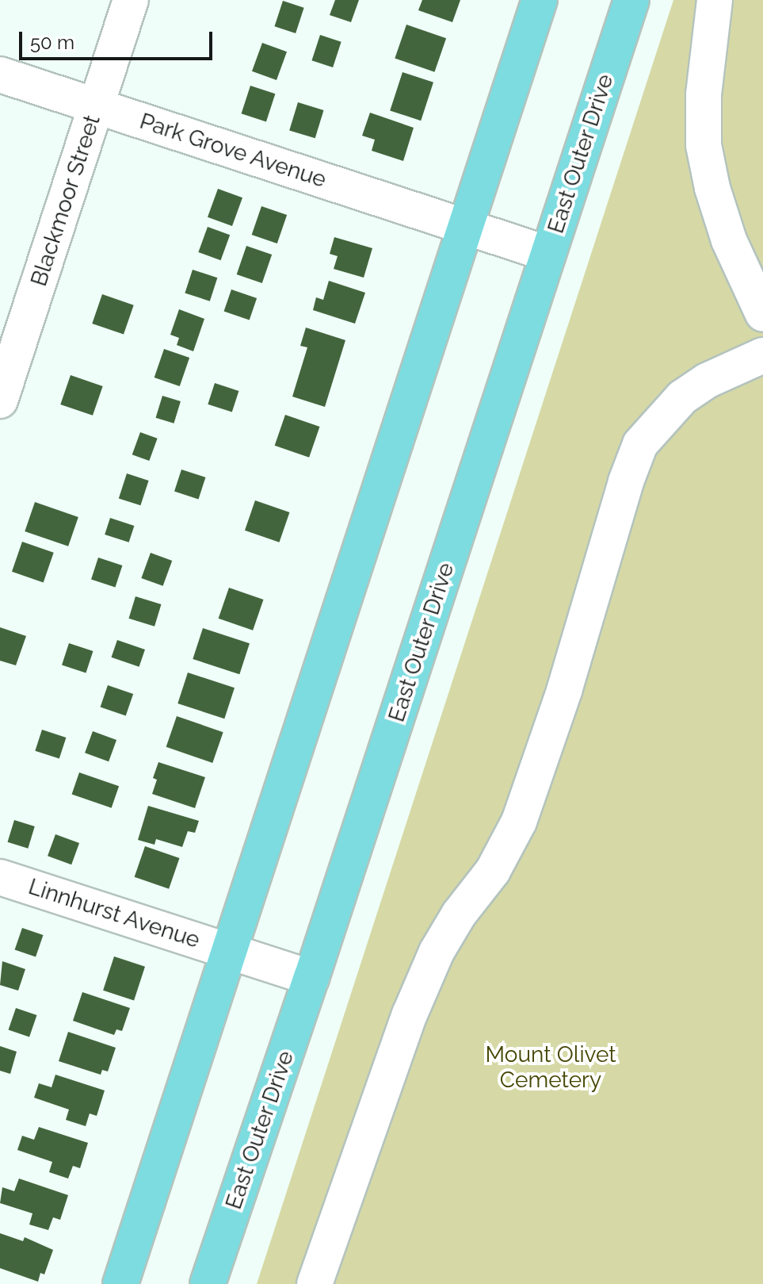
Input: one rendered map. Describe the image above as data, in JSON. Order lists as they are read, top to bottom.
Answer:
{
  "streets": {
    "main road": ["East Outer Drive"],
    "street": ["Park Grove Avenue", "Blackmoor Street", "Linnhurst Avenue"]
  },
  "crossings": [
    ["Park Grove Avenue", "East Outer Drive"],
    ["Park Grove Avenue", "Blackmoor Street"],
    ["East Outer Drive", "Linnhurst Avenue"]
  ],
  "parks": ["Mount Olivet Cemetery"],
  "scale_bar": "50 m"
}
